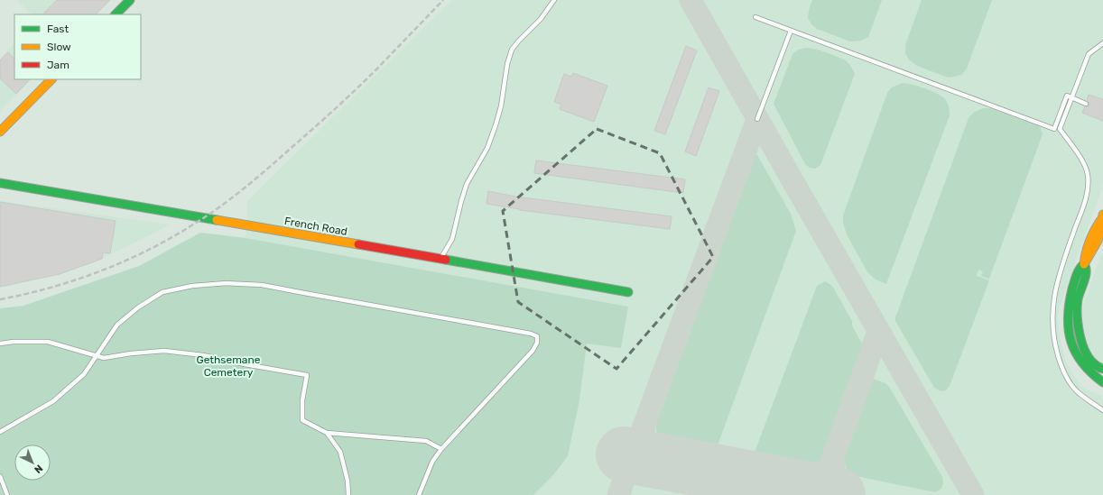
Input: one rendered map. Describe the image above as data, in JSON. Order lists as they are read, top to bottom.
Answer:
{
  "streets": {
    "street": ["French Road"]
  },
  "parks": ["Gethsemane Cemetery"],
  "legend": ["Fast", "Slow", "Jam"],
  "north": "bottom right"
}
